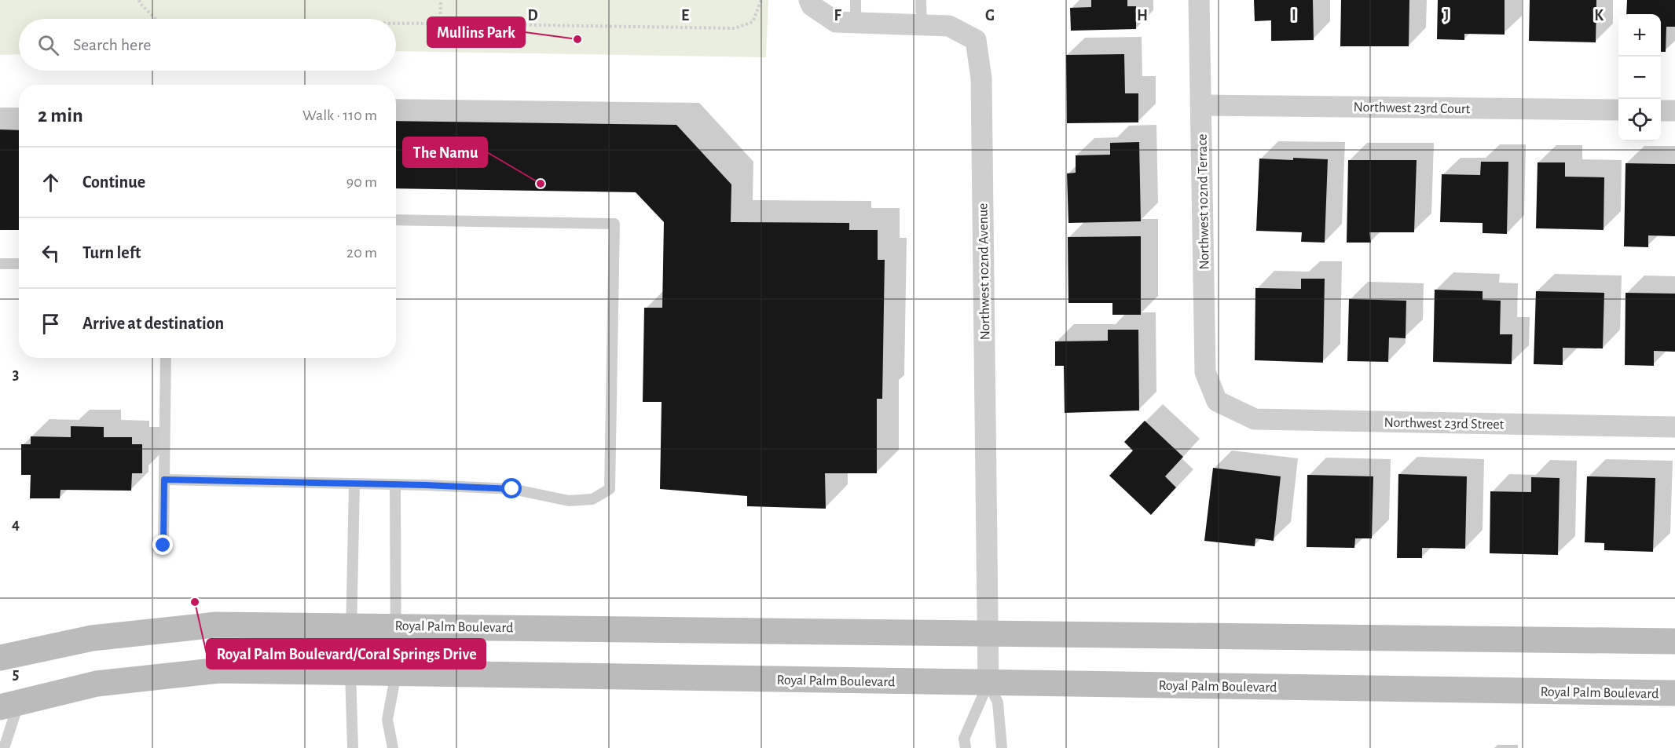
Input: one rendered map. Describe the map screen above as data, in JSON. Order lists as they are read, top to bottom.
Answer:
{
  "streets": {
    "main road": ["Royal Palm Boulevard"],
    "street": [
      "Northwest 23rd Court",
      "Northwest 102nd Terrace",
      "Northwest 102nd Avenue",
      "Northwest 23rd Street"
    ]
  },
  "crossings": [
    ["Northwest 23rd Court", "Northwest 102nd Terrace"],
    ["Northwest 102nd Terrace", "Northwest 23rd Street"],
    ["Northwest 102nd Avenue", "Royal Palm Boulevard"]
  ],
  "places": ["Mullins Park", "The Namu", "Royal Palm Boulevard/Coral Springs Drive"],
  "page": {
    "map_buttons": ["+", "−"],
    "search": "Search here",
    "heading": ["2 min", "Walk · 110 m"],
    "list": [
      ["Continue", "90 m"],
      ["Turn left", "20 m"],
      "Arrive at destination"
    ]
  },
  "grid": {
    "columns": [
      "D",
      "E",
      "F",
      "G",
      "H",
      "I",
      "J",
      "K"
    ],
    "rows": ["3", "4", "5"]
  }
}
